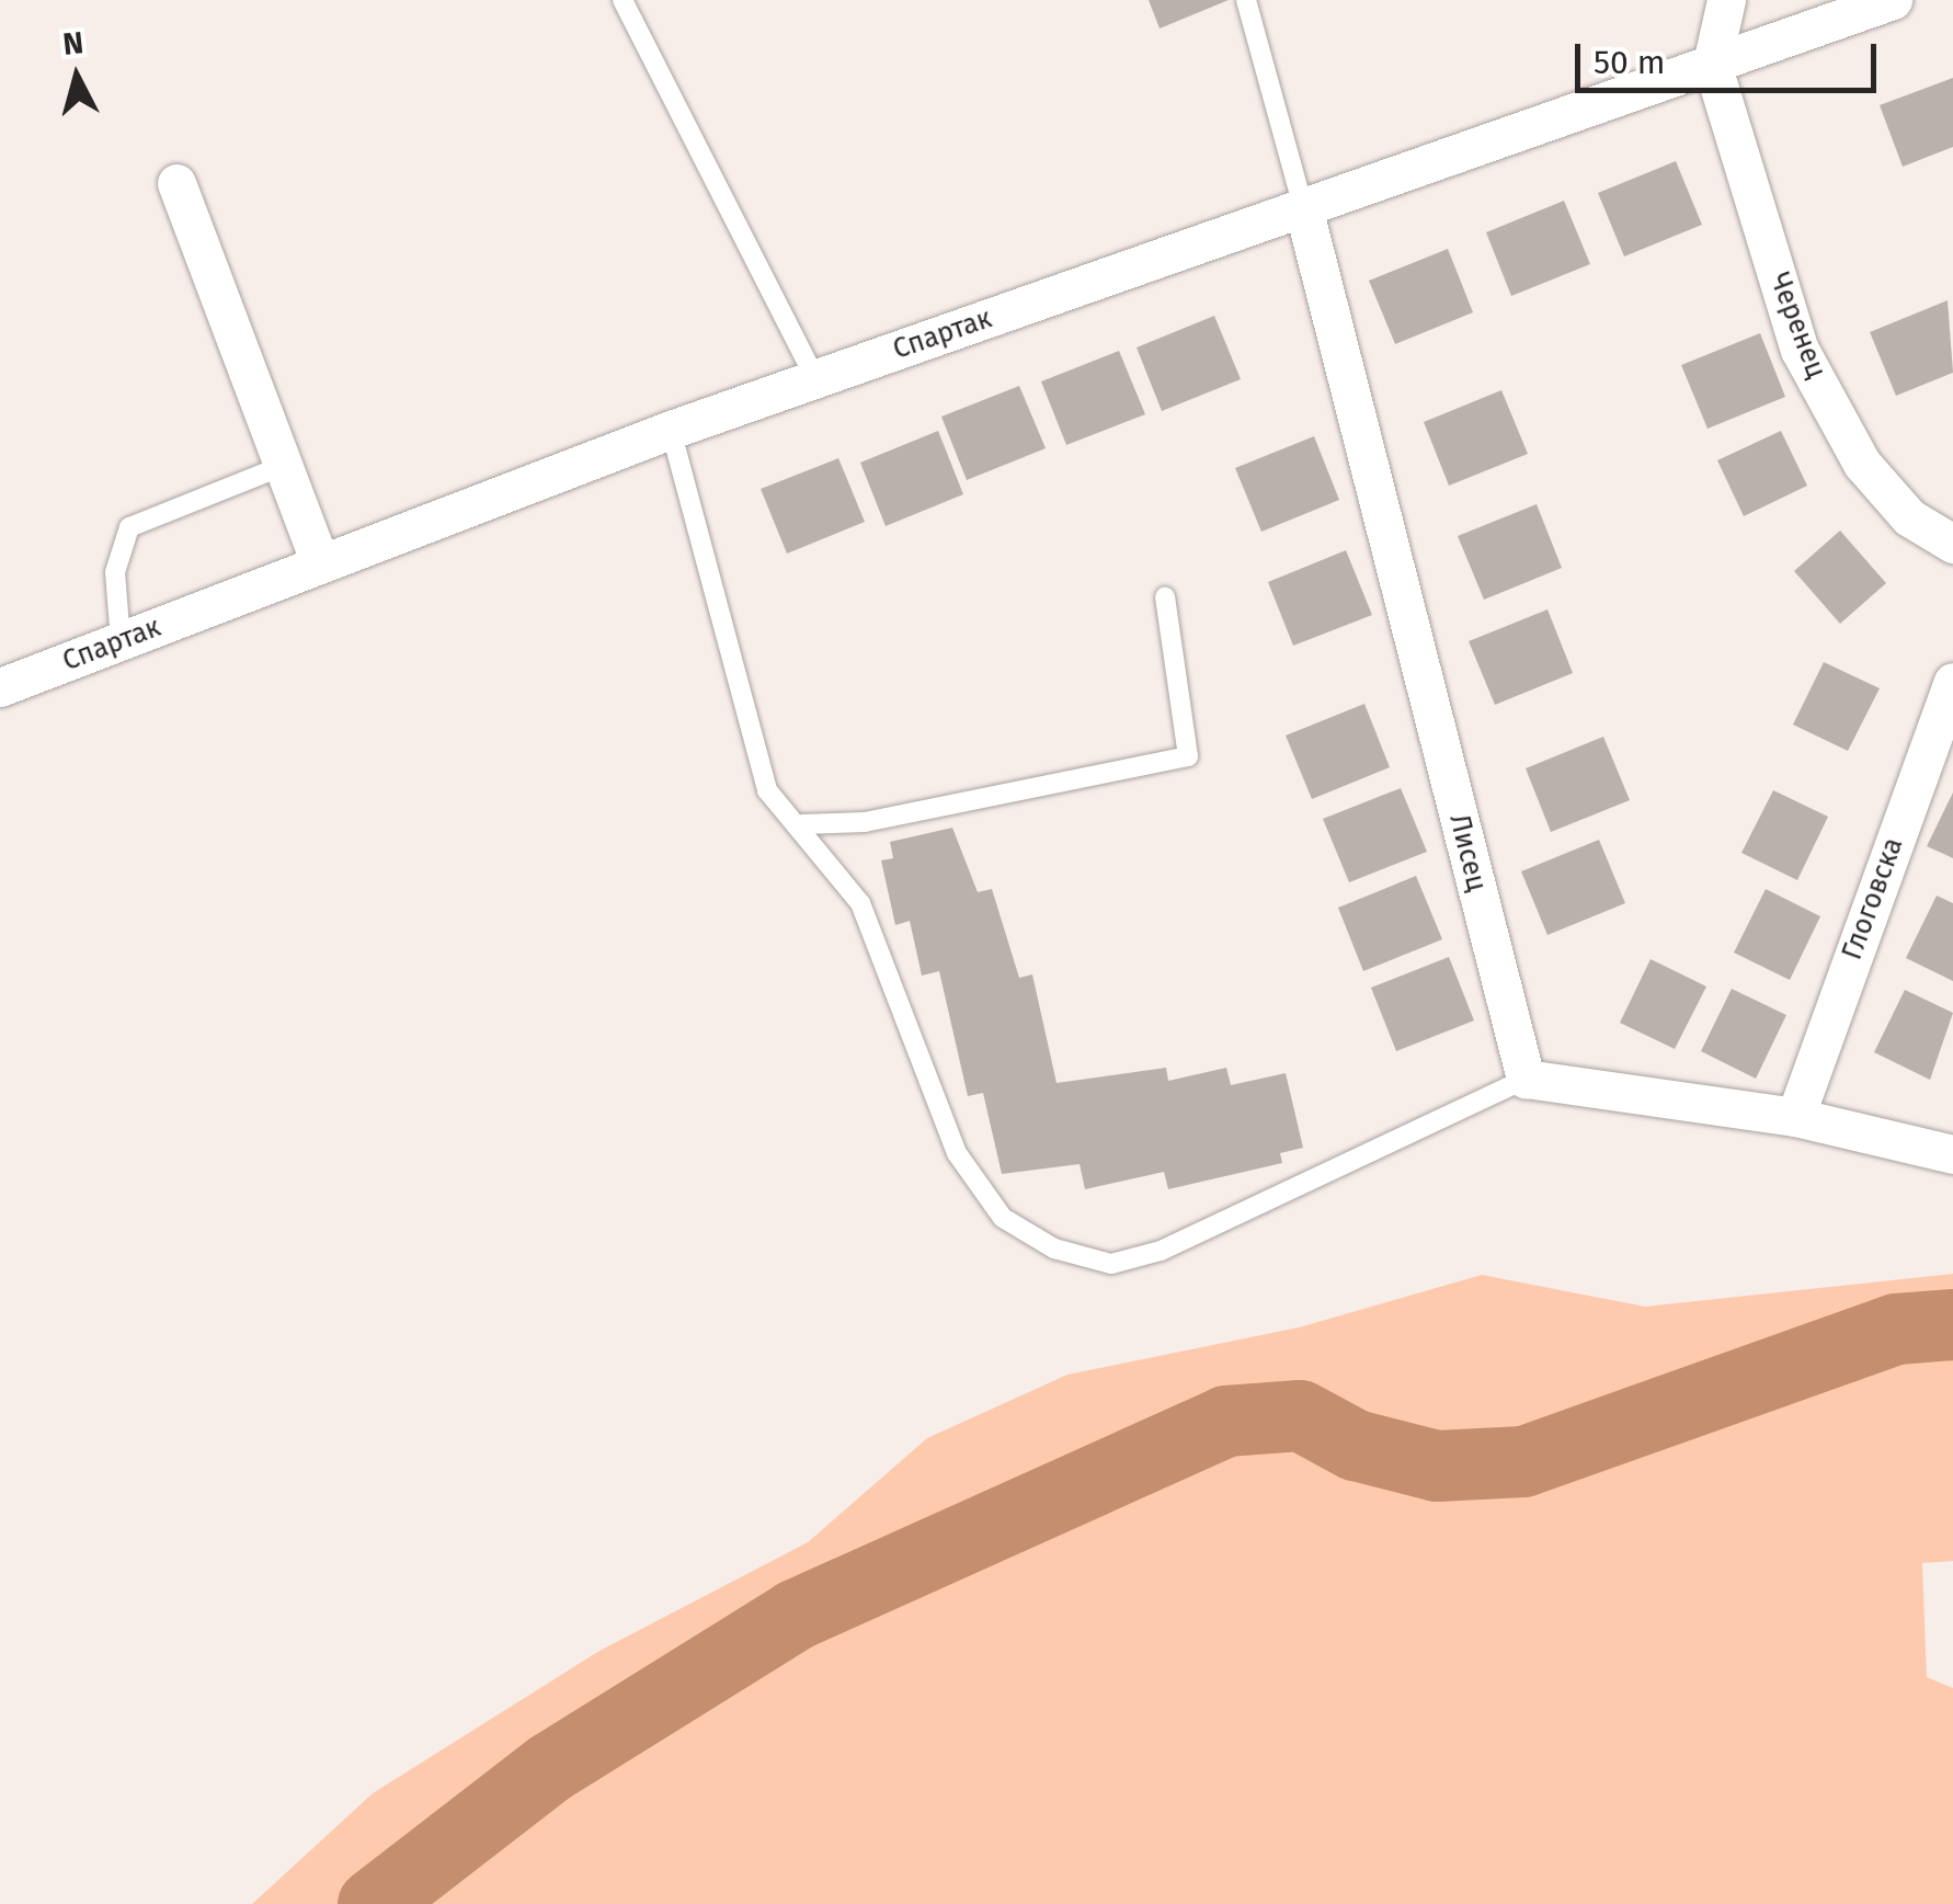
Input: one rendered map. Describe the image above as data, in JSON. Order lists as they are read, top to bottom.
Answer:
{
  "streets": {
    "street": [
      "Черенец",
      "Спартак",
      "Лисец",
      "Глоговска"
    ]
  },
  "crossings": [
    ["Черенец", "Спартак"],
    ["Спартак", "Лисец"]
  ],
  "scale_bar": "50 m",
  "north": "top"
}
